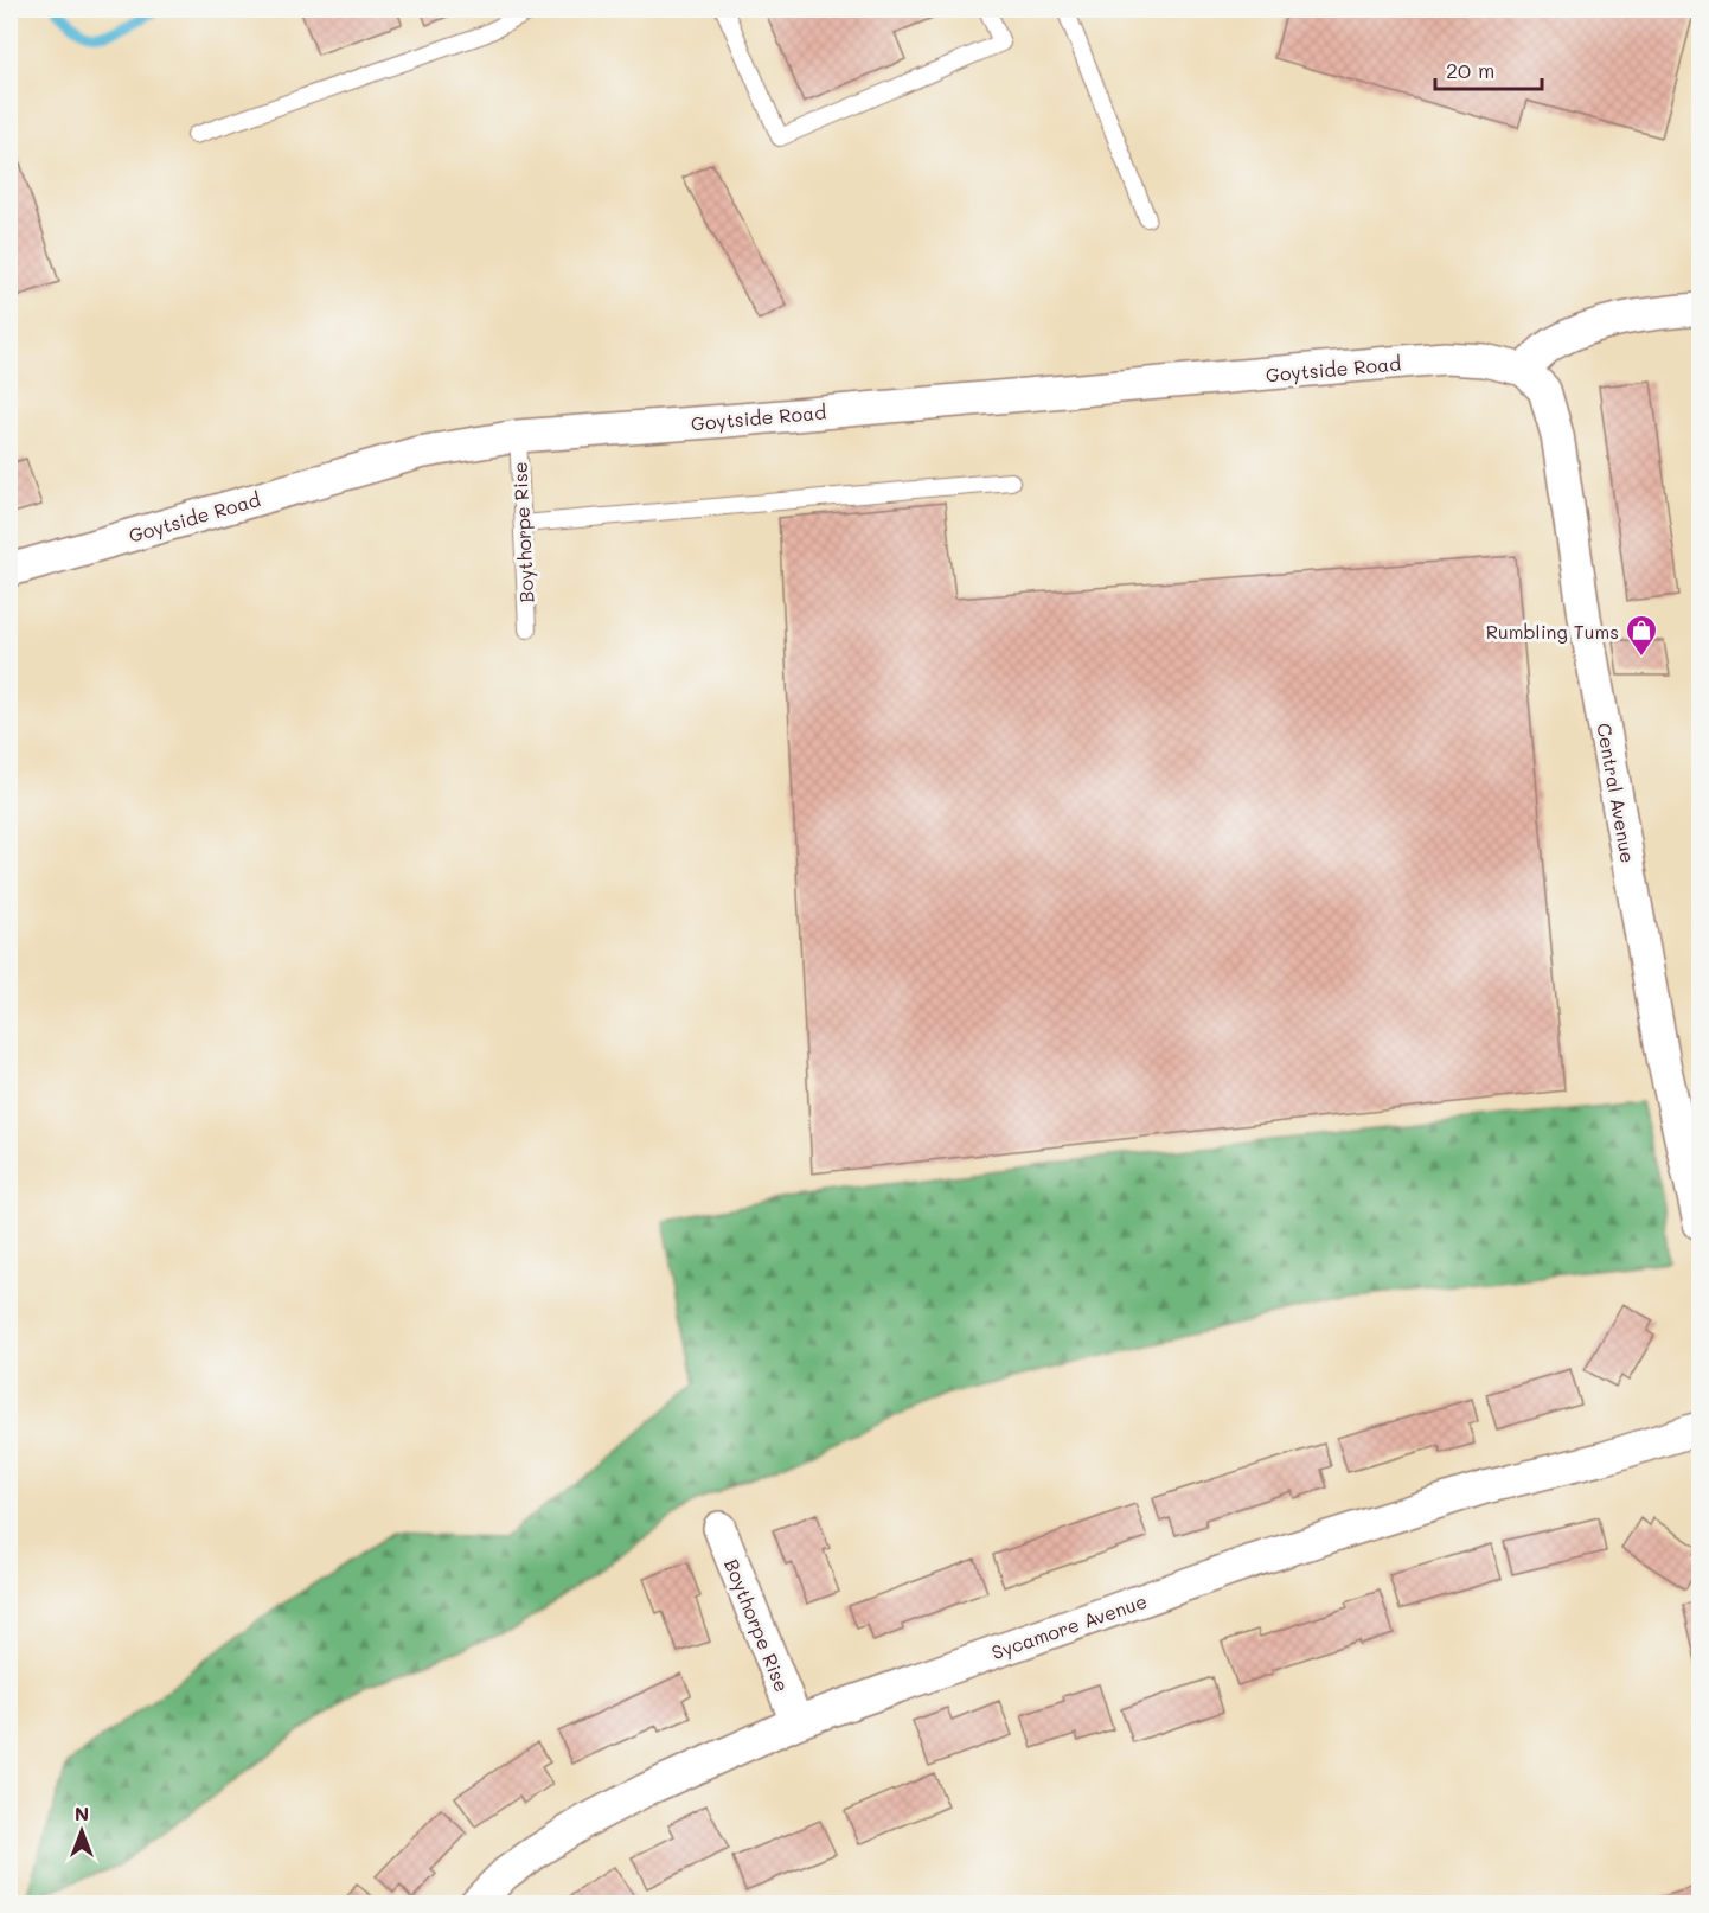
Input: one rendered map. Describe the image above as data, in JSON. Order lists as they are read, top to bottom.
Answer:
{
  "streets": {
    "street": [
      "Goytside Road",
      "Boythorpe Rise",
      "Central Avenue",
      "Sycamore Avenue"
    ]
  },
  "crossings": [
    ["Goytside Road", "Boythorpe Rise"],
    ["Goytside Road", "Central Avenue"],
    ["Boythorpe Rise", "Sycamore Avenue"]
  ],
  "places": {
    "shop": ["Rumbling Tums"]
  },
  "scale_bar": "20 m",
  "north": "top"
}
